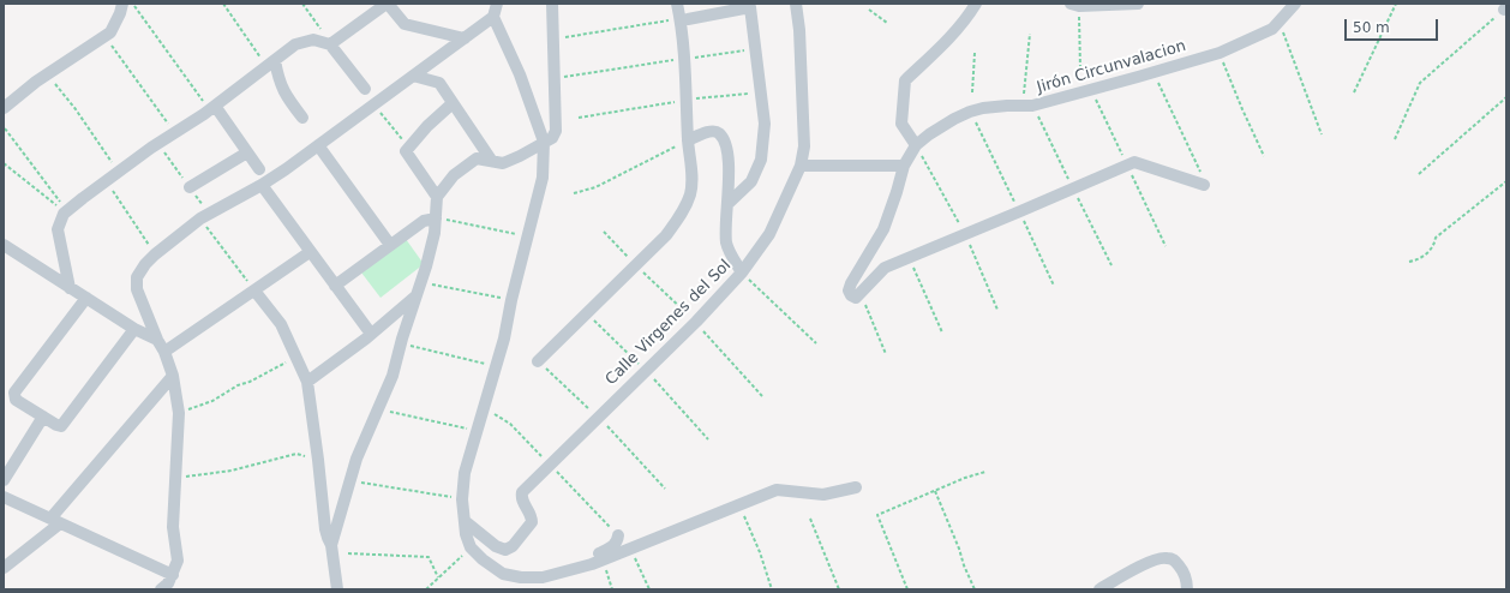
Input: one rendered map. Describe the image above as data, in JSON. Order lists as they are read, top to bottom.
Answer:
{
  "streets": {
    "street": ["Jirón Circunvalacion", "Calle Virgenes del Sol"]
  },
  "scale_bar": "50 m"
}
